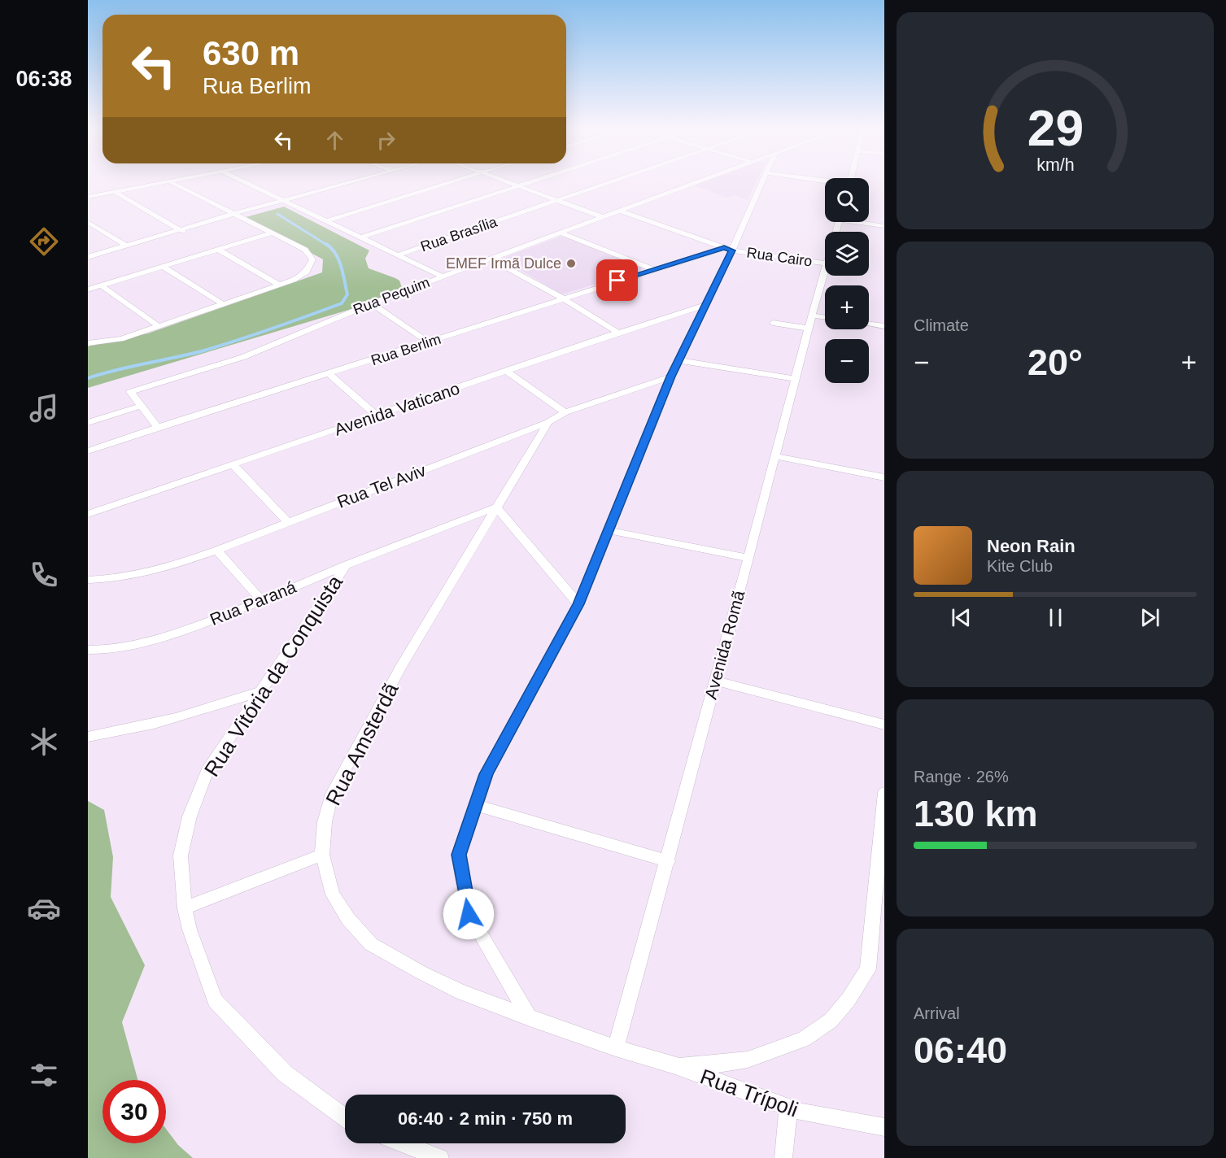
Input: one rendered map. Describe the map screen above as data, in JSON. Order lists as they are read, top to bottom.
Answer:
{
  "streets": {
    "street": [
      "Rua Brasília",
      "Rua Cairo",
      "Rua Pequim",
      "Rua Berlim",
      "Avenida Vaticano",
      "Rua Tel Aviv",
      "Rua Paraná",
      "Avenida Romã",
      "Rua Vitória da Conquista",
      "Rua Amsterdã",
      "Rua Trípoli"
    ]
  },
  "crossings": [
    ["Rua Cairo", "Rua Pequim"],
    ["Rua Cairo", "Rua Berlim"],
    ["Rua Tel Aviv", "Rua Amsterdã"],
    ["Rua Paraná", "Rua Vitória da Conquista"],
    ["Rua Paraná", "Rua Amsterdã"],
    ["Avenida Romã", "Rua Amsterdã"],
    ["Avenida Romã", "Rua Trípoli"],
    ["Rua Amsterdã", "Rua Trípoli"]
  ],
  "places": ["EMEF Irmã Dulce"],
  "page": {
    "tabs": "06:38",
    "turn": ["630 m", "Rua Berlim"],
    "map_buttons": ["+", "−"],
    "tile": [
      "Climate",
      ["Range · 26%", "130 km"],
      ["Arrival", "06:40"]
    ],
    "heat": ["−", "20°", "+"],
    "song": ["Neon Rain", "Kite Club"],
    "limit": "30",
    "trip": "06:40 · 2 min · 750 m",
    "gauge": ["29", "km/h"]
  }
}
